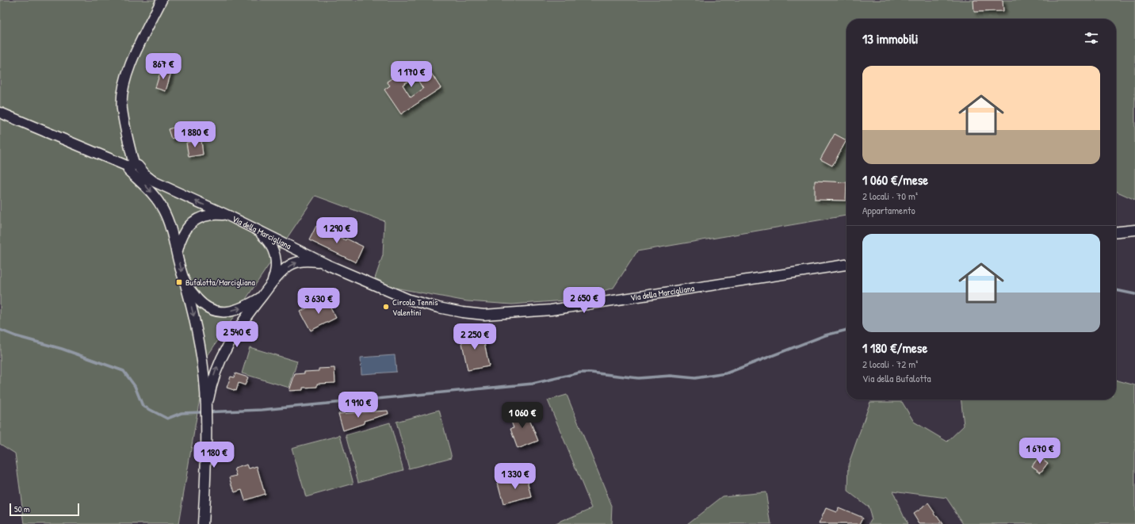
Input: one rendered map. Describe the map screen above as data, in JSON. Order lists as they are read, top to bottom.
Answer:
{
  "streets": {
    "street": ["Via della Marcigliana"]
  },
  "places": {
    "transit": ["Bufalotta/Marcigliana"],
    "other": ["Circolo Tennis Valentini"]
  },
  "scale_bar": "50 m",
  "page": {
    "heading": "13 immobili",
    "price": [
      "867 €",
      "1 170 €",
      "1 880 €",
      "1 290 €",
      "2 650 €",
      "3 630 €",
      "2 540 €",
      "2 250 €",
      "1 910 €",
      "1 060 €",
      "1 670 €",
      "1 180 €",
      "1 330 €"
    ],
    "list": [
      {
        "name": "1 060 €/mese",
        "note": "2 locali · 70 m² · Appartamento"
      },
      {
        "name": "1 180 €/mese",
        "note": "2 locali · 72 m² · Via della Bufalotta"
      }
    ],
    "scale": "50 m"
  }
}
